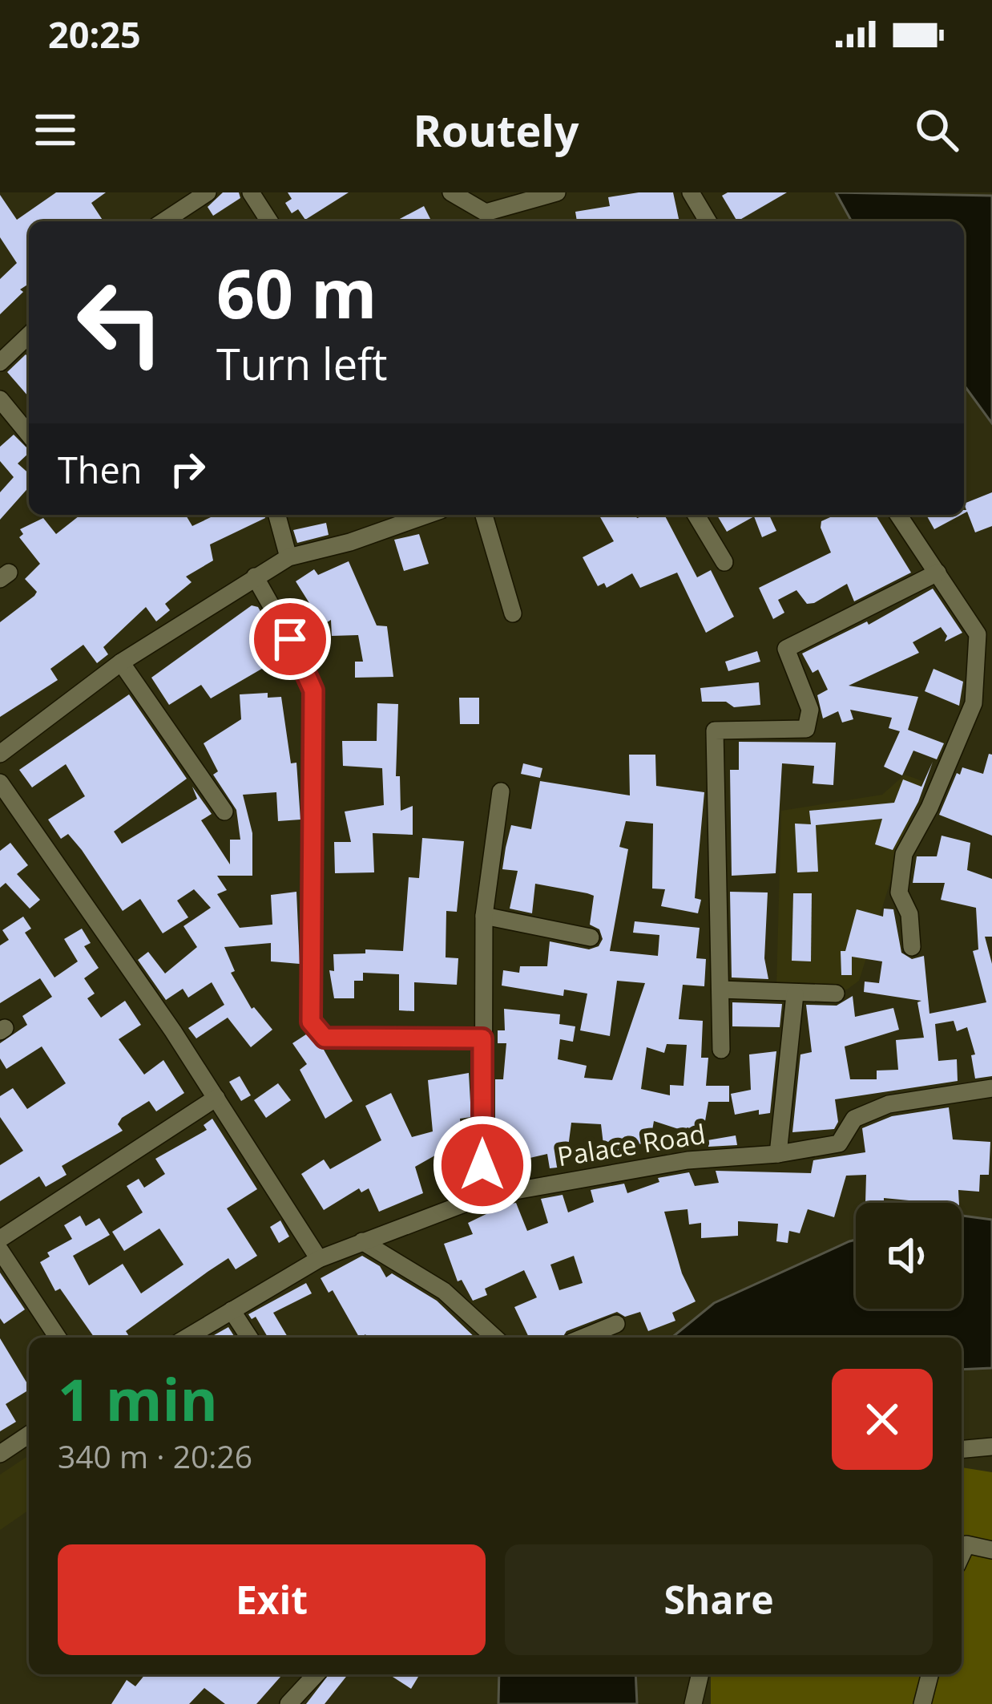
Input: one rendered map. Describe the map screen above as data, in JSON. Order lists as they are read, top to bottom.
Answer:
{
  "streets": {
    "street": ["Palace Road"]
  },
  "page": {
    "status": "20:25",
    "header": "Routely",
    "turn": ["60 m", "Turn left"],
    "then": "Then",
    "heading": ["1 min", "340 m · 20:26"],
    "buttons": ["Exit", "Share"]
  }
}
